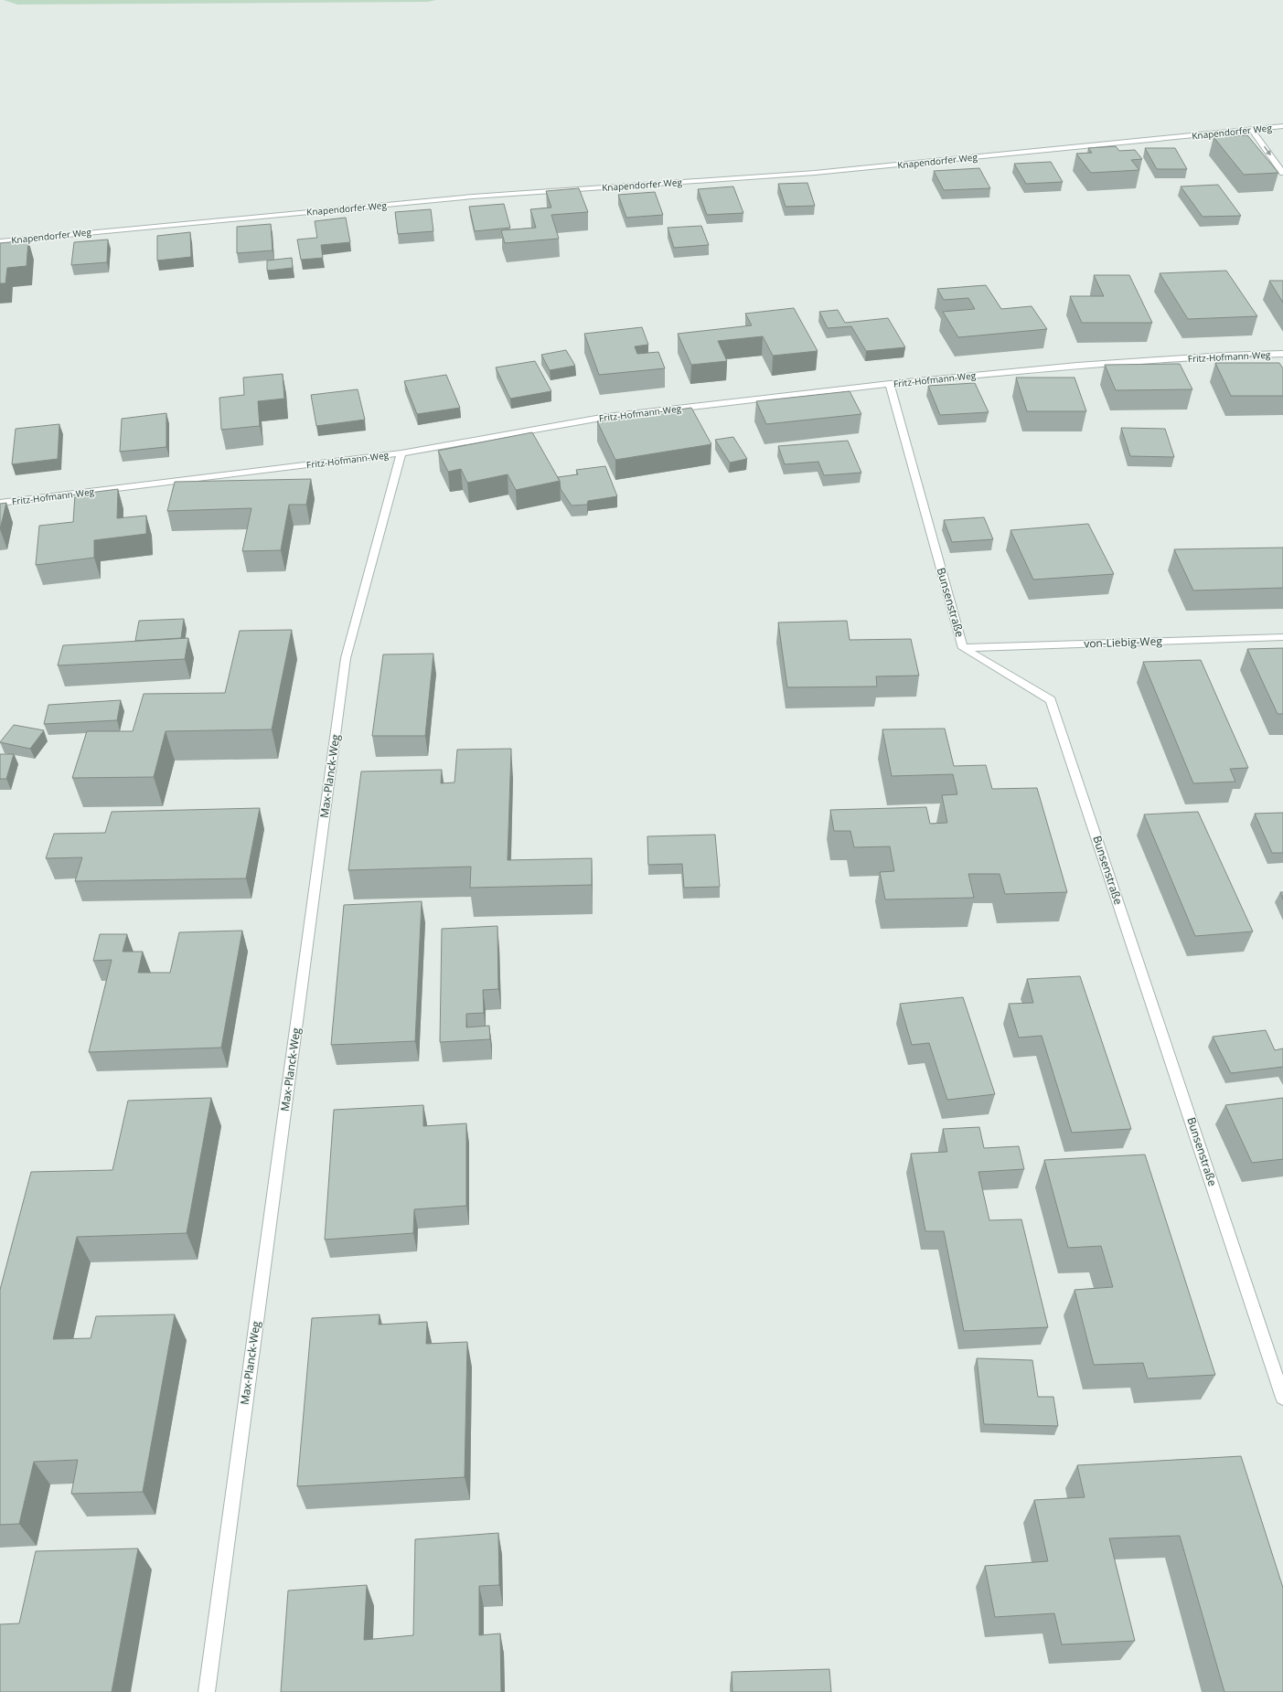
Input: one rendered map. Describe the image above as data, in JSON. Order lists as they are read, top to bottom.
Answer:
{
  "streets": {
    "street": [
      "Knapendorfer Weg",
      "Fritz-Hofmann-Weg",
      "Bunsenstraße",
      "von-Liebig-Weg",
      "Max-Planck-Weg"
    ]
  },
  "crossings": [
    ["Fritz-Hofmann-Weg", "Bunsenstraße"],
    ["Fritz-Hofmann-Weg", "Max-Planck-Weg"],
    ["Bunsenstraße", "von-Liebig-Weg"]
  ]
}
